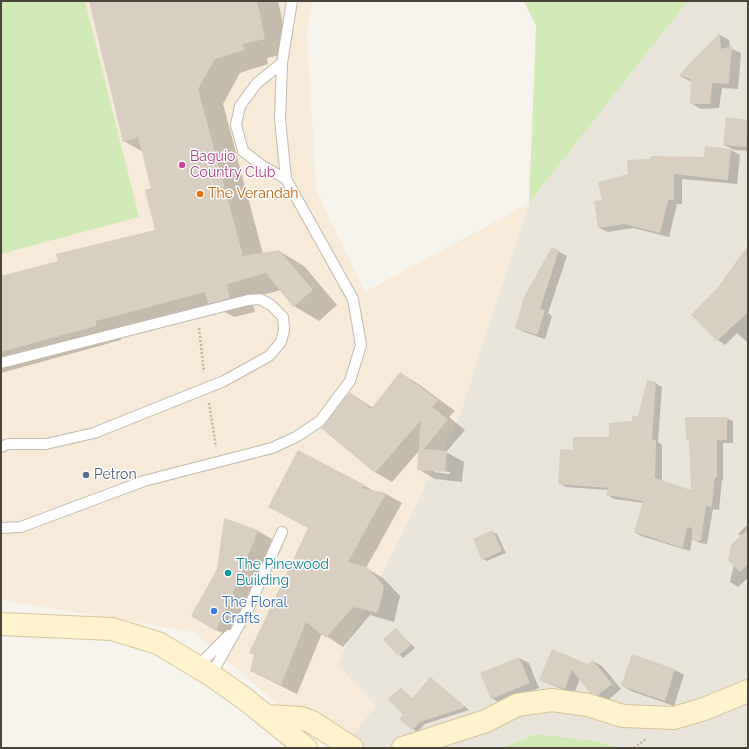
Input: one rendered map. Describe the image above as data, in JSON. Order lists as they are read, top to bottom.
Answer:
{
  "places": [
    "Baguio Country Club",
    "The Verandah",
    "Petron",
    "The Pinewood Building",
    "The Floral Crafts"
  ]
}
